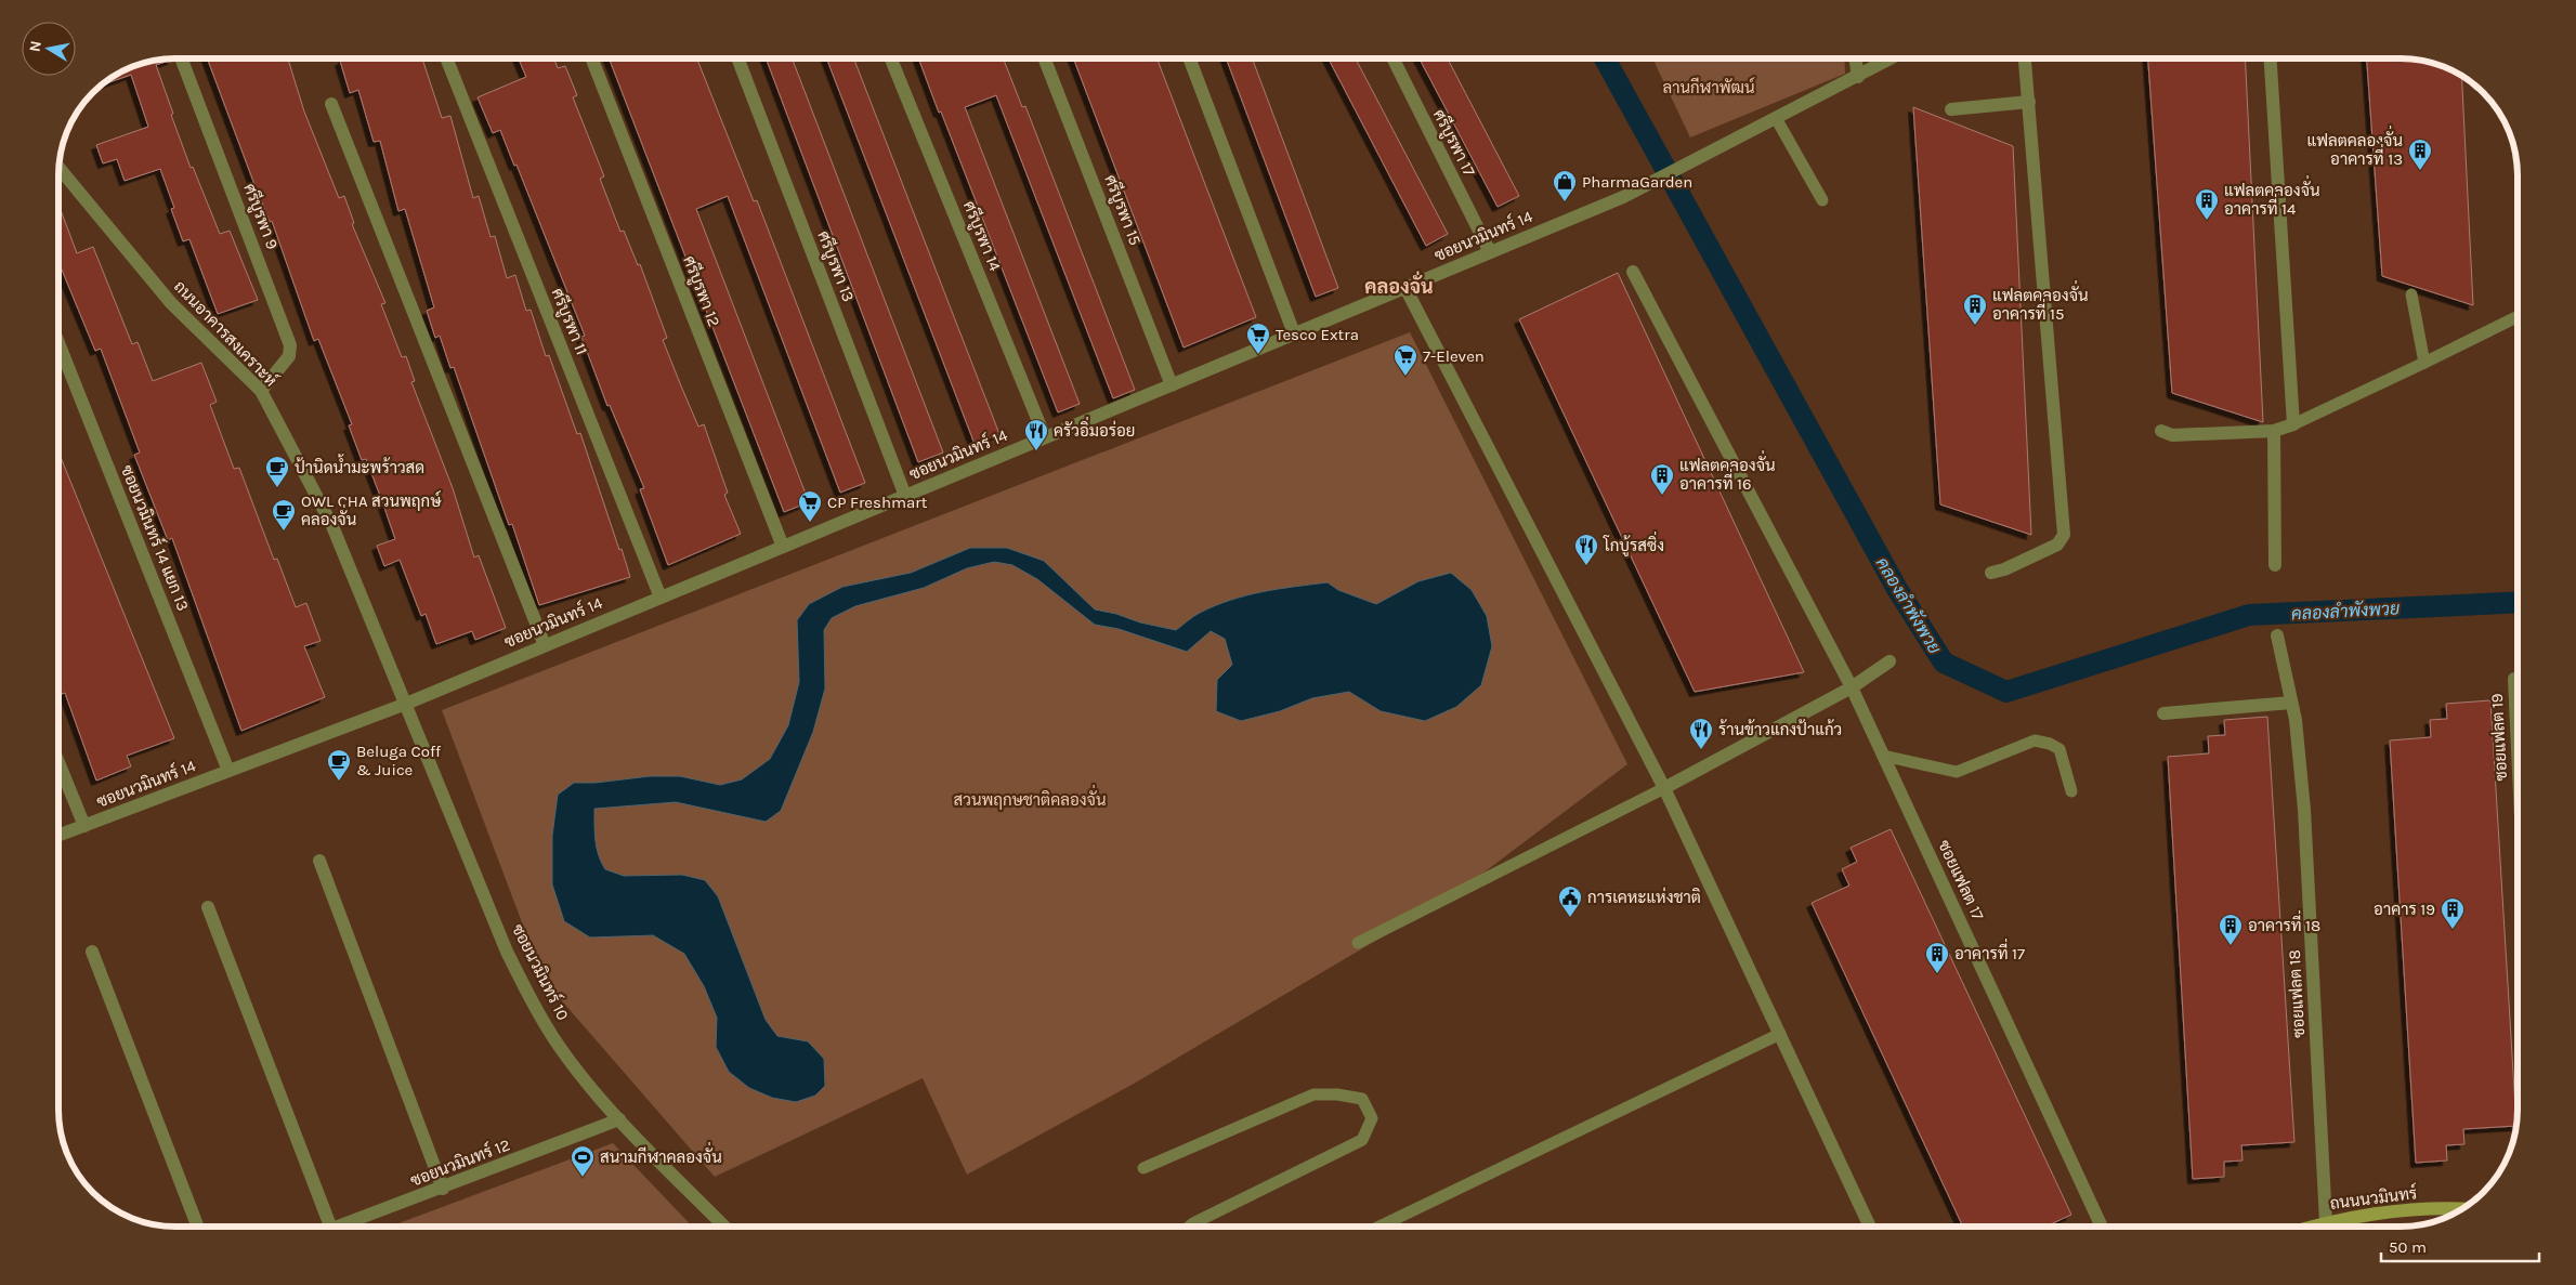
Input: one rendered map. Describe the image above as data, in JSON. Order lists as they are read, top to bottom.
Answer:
{
  "streets": {
    "main road": ["ถนนนวมินทร์"],
    "street": [
      "ศรีบูรพา 17",
      "ศรีบูรพา 15",
      "ศรีบูรพา 9",
      "ศรีบูรพา 14",
      "ซอยนวมินทร์ 14",
      "ศรีบูรพา 13",
      "ศรีบูรพา 12",
      "ศรีบูรพา 11",
      "ถนนอาคารสงเคราะห์",
      "ซอยนวมินทร์ 14 แยก 13",
      "ซอยแฟลต 19",
      "ซอยแฟลต 17",
      "ซอยนวมินทร์ 10",
      "ซอยแฟลต 18",
      "ซอยนวมินทร์ 12"
    ]
  },
  "crossings": [
    ["ศรีบูรพา 17", "ซอยนวมินทร์ 14"],
    ["ศรีบูรพา 15", "ซอยนวมินทร์ 14"],
    ["ศรีบูรพา 9", "ถนนอาคารสงเคราะห์"],
    ["ศรีบูรพา 14", "ซอยนวมินทร์ 14"],
    ["ซอยนวมินทร์ 14", "ศรีบูรพา 13"],
    ["ซอยนวมินทร์ 14", "ศรีบูรพา 12"],
    ["ซอยนวมินทร์ 14", "ศรีบูรพา 11"],
    ["ซอยนวมินทร์ 14", "ถนนอาคารสงเคราะห์"],
    ["ซอยนวมินทร์ 14", "ซอยนวมินทร์ 14 แยก 13"],
    ["ซอยนวมินทร์ 14", "ซอยนวมินทร์ 10"],
    ["ถนนอาคารสงเคราะห์", "ซอยนวมินทร์ 10"],
    ["ซอยนวมินทร์ 10", "ซอยนวมินทร์ 12"],
    ["ซอยแฟลต 18", "ถนนนวมินทร์"]
  ],
  "districts": ["คลองจั่น"],
  "water": ["คลองลำพังพวย"],
  "parks": ["ลานกีฬาพัฒน์", "สวนพฤกษชาติคลองจั่น"],
  "places": {
    "building": [
      "แฟลตคลองจั่น อาคารที่ 13",
      "แฟลตคลองจั่น อาคารที่ 14",
      "แฟลตคลองจั่น อาคารที่ 15",
      "แฟลตคลองจั่น อาคารที่ 16",
      "อาคาร 19",
      "อาคารที่ 18",
      "อาคารที่ 17"
    ],
    "shop": ["PharmaGarden"],
    "supermarket": ["Tesco Extra", "7-Eleven", "CP Freshmart"],
    "restaurant": ["ครัวอิ่มอร่อย", "โกบู้รสซิ่ง", "ร้านข้าวแกงป้าแก้ว"],
    "cafe": ["ป้านิดน้ำมะพร้าวสด", "OWL CHA สวนพฤกษ์ คลองจั่น", "Beluga Coff & Juice"],
    "public building": ["การเคหะแห่งชาติ"],
    "sports": ["สนามกีฬาคลองจั่น"]
  },
  "scale_bar": "50 m",
  "north": "left"
}
